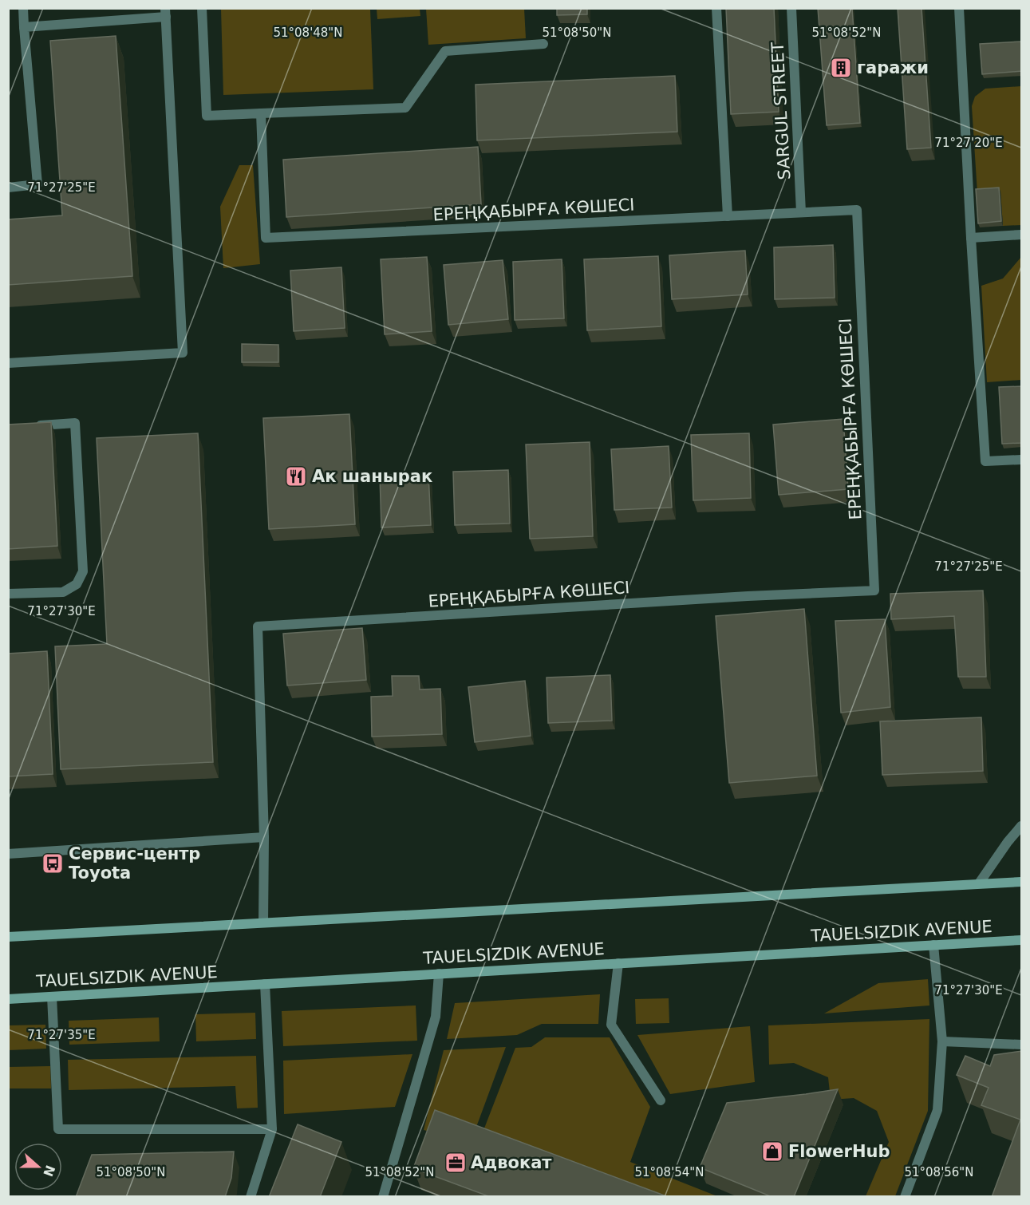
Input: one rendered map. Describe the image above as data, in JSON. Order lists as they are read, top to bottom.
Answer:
{
  "streets": {
    "main road": ["TAUELSIZDIK AVENUE"],
    "street": ["SARGUL STREET", "ЕРЕҢҚАБЫРҒА КӨШЕСІ"]
  },
  "crossings": [
    ["SARGUL STREET", "ЕРЕҢҚАБЫРҒА КӨШЕСІ"]
  ],
  "places": {
    "building": ["гаражи"],
    "restaurant": ["Ак шанырак"],
    "bus stop": ["Сервис-центр Toyota"],
    "shop": ["FlowerHub"],
    "office": ["Адвокат"]
  },
  "north": "right",
  "coordinates": [
    "51°08'48\"N",
    "51°08'50\"N",
    "51°08'52\"N",
    "71°27'20\"E",
    "71°27'25\"E",
    "71°27'30\"E",
    "71°27'35\"E",
    "51°08'54\"N",
    "51°08'56\"N"
  ]
}
